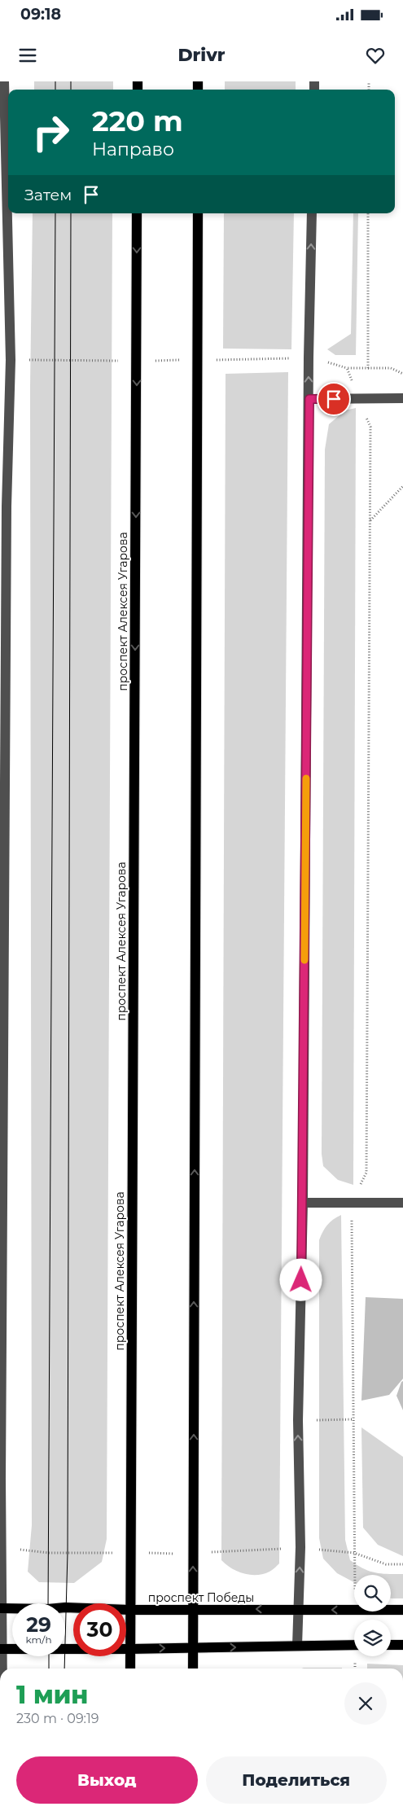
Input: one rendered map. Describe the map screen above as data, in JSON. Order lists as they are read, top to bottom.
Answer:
{
  "streets": {
    "main road": ["проспект Алексея Угарова", "проспект Победы"]
  },
  "crossings": [
    ["проспект Алексея Угарова", "проспект Победы"]
  ],
  "page": {
    "status": "09:18",
    "header": "Drivr",
    "turn": ["220 m", "Направо"],
    "then": "Затем",
    "speed": "29 km/h",
    "limit": "30",
    "heading": ["1 мин", "230 m · 09:19"],
    "buttons": ["Выход", "Поделиться"]
  }
}
